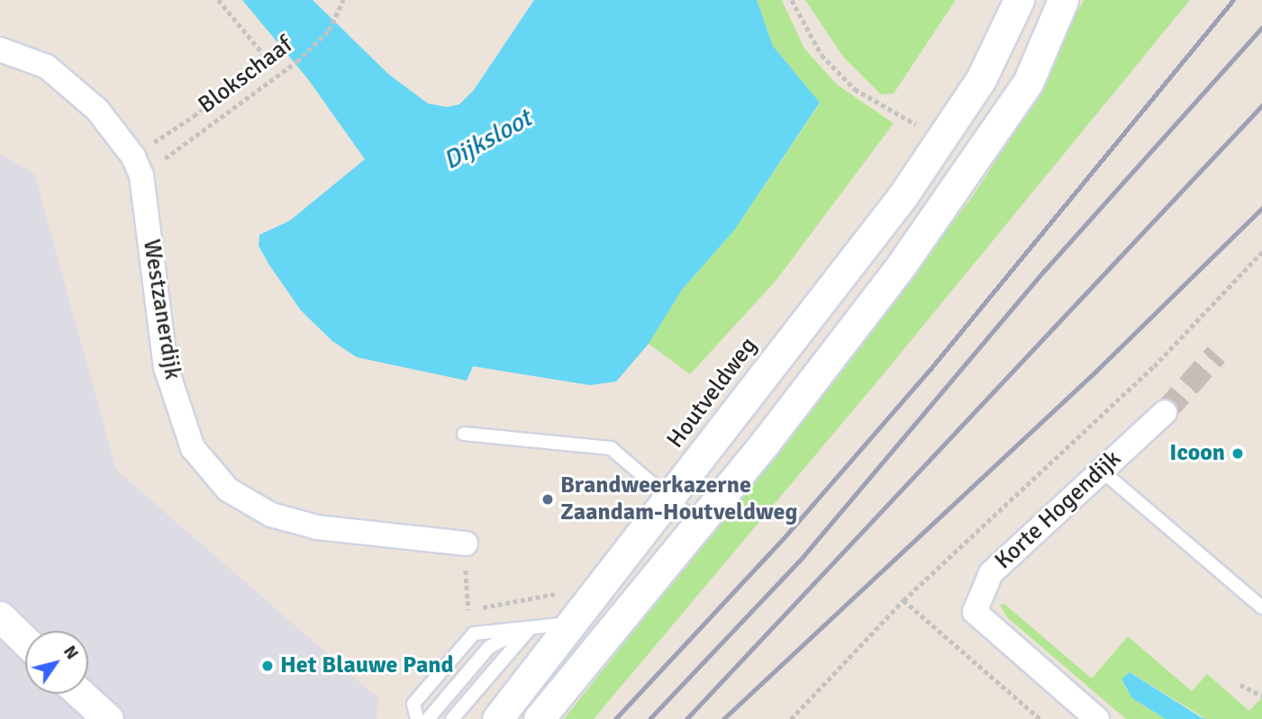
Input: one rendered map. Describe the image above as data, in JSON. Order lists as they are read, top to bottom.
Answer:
{
  "streets": {
    "street": ["Westzanerdijk", "Houtveldweg", "Korte Hogendijk"],
    "path": ["Blokschaaf"]
  },
  "water": ["Dijksloot"],
  "places": ["Icoon", "Brandweerkazerne Zaandam-Houtveldweg", "Het Blauwe Pand"],
  "north": "top right"
}
